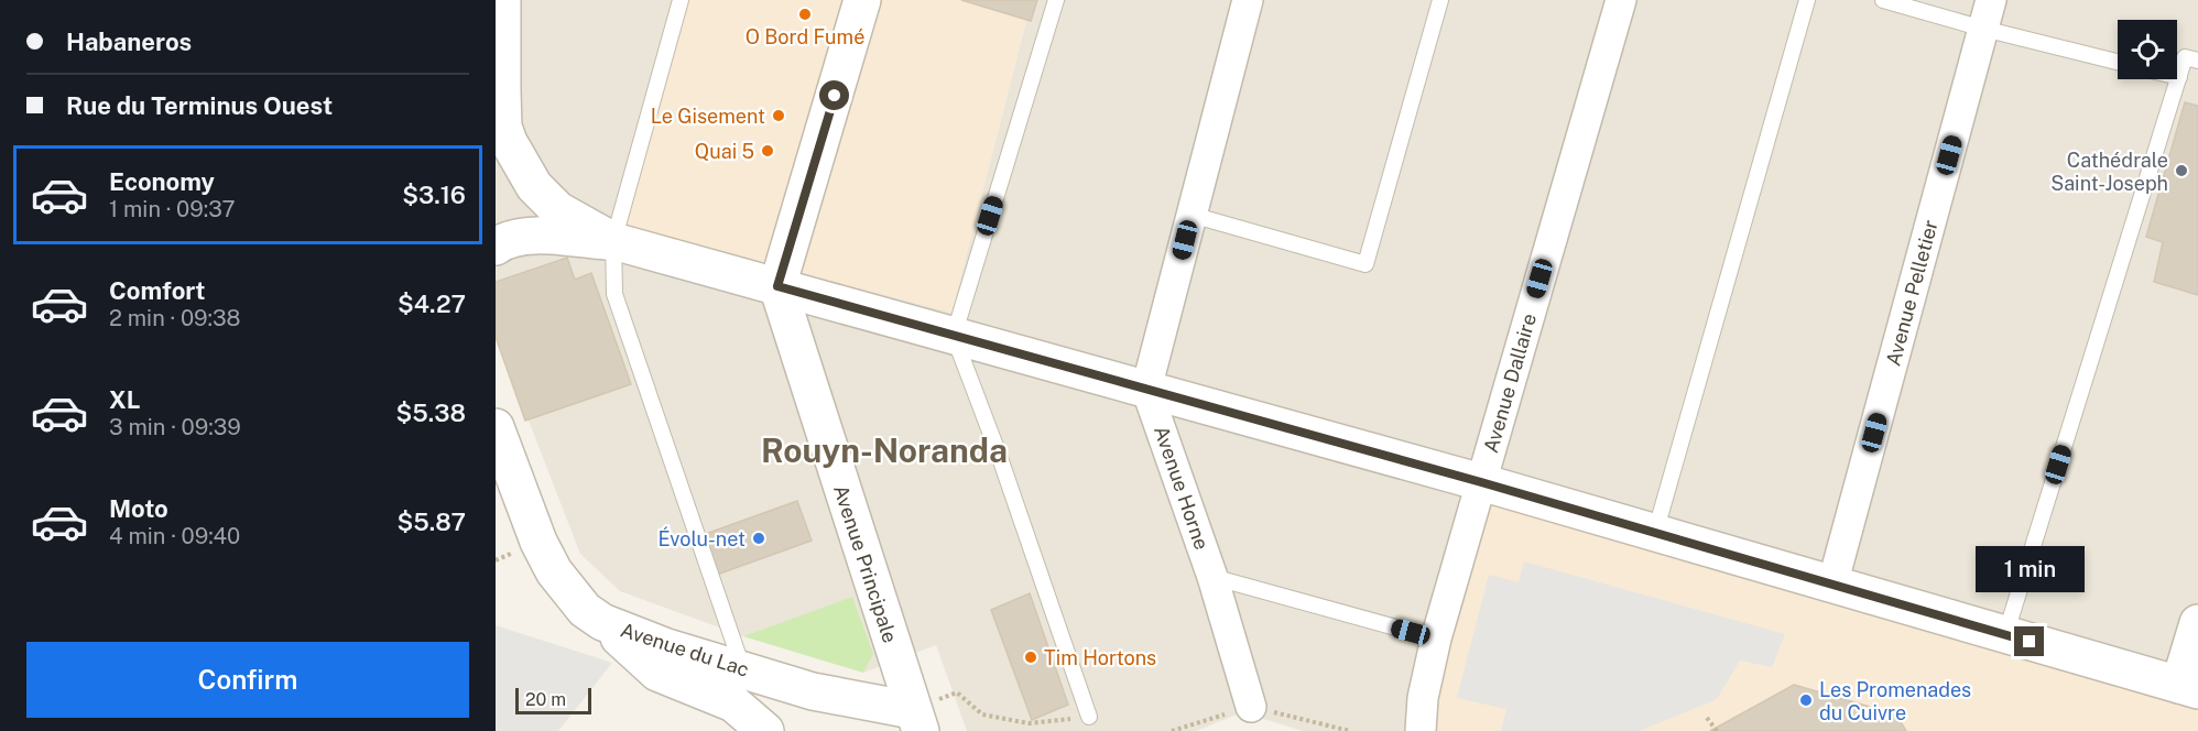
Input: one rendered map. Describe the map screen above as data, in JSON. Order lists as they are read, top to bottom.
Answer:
{
  "streets": {
    "street": [
      "Avenue Pelletier",
      "Avenue Dallaire",
      "Avenue Horne",
      "Avenue Principale",
      "Avenue du Lac"
    ]
  },
  "crossings": [
    ["Avenue Principale", "Avenue du Lac"]
  ],
  "districts": ["Rouyn-Noranda"],
  "places": [
    "O Bord Fumé",
    "Le Gisement",
    "Quai 5",
    "Cathédrale Saint-Joseph",
    "Évolu-net",
    "Tim Hortons",
    "Les Promenades du Cuivre"
  ],
  "scale_bar": "20 m",
  "page": {
    "banner": ["Habaneros", "Rue du Terminus Ouest"],
    "list": [
      {
        "name": "Economy",
        "note": "1 min · 09:37",
        "value": "$3.16"
      },
      {
        "name": "Comfort",
        "note": "2 min · 09:38",
        "value": "$4.27"
      },
      {
        "name": "XL",
        "note": "3 min · 09:39",
        "value": "$5.38"
      },
      {
        "name": "Moto",
        "note": "4 min · 09:40",
        "value": "$5.87"
      }
    ],
    "bubble": "1 min",
    "buttons": "Confirm",
    "scale": "20 m"
  }
}
